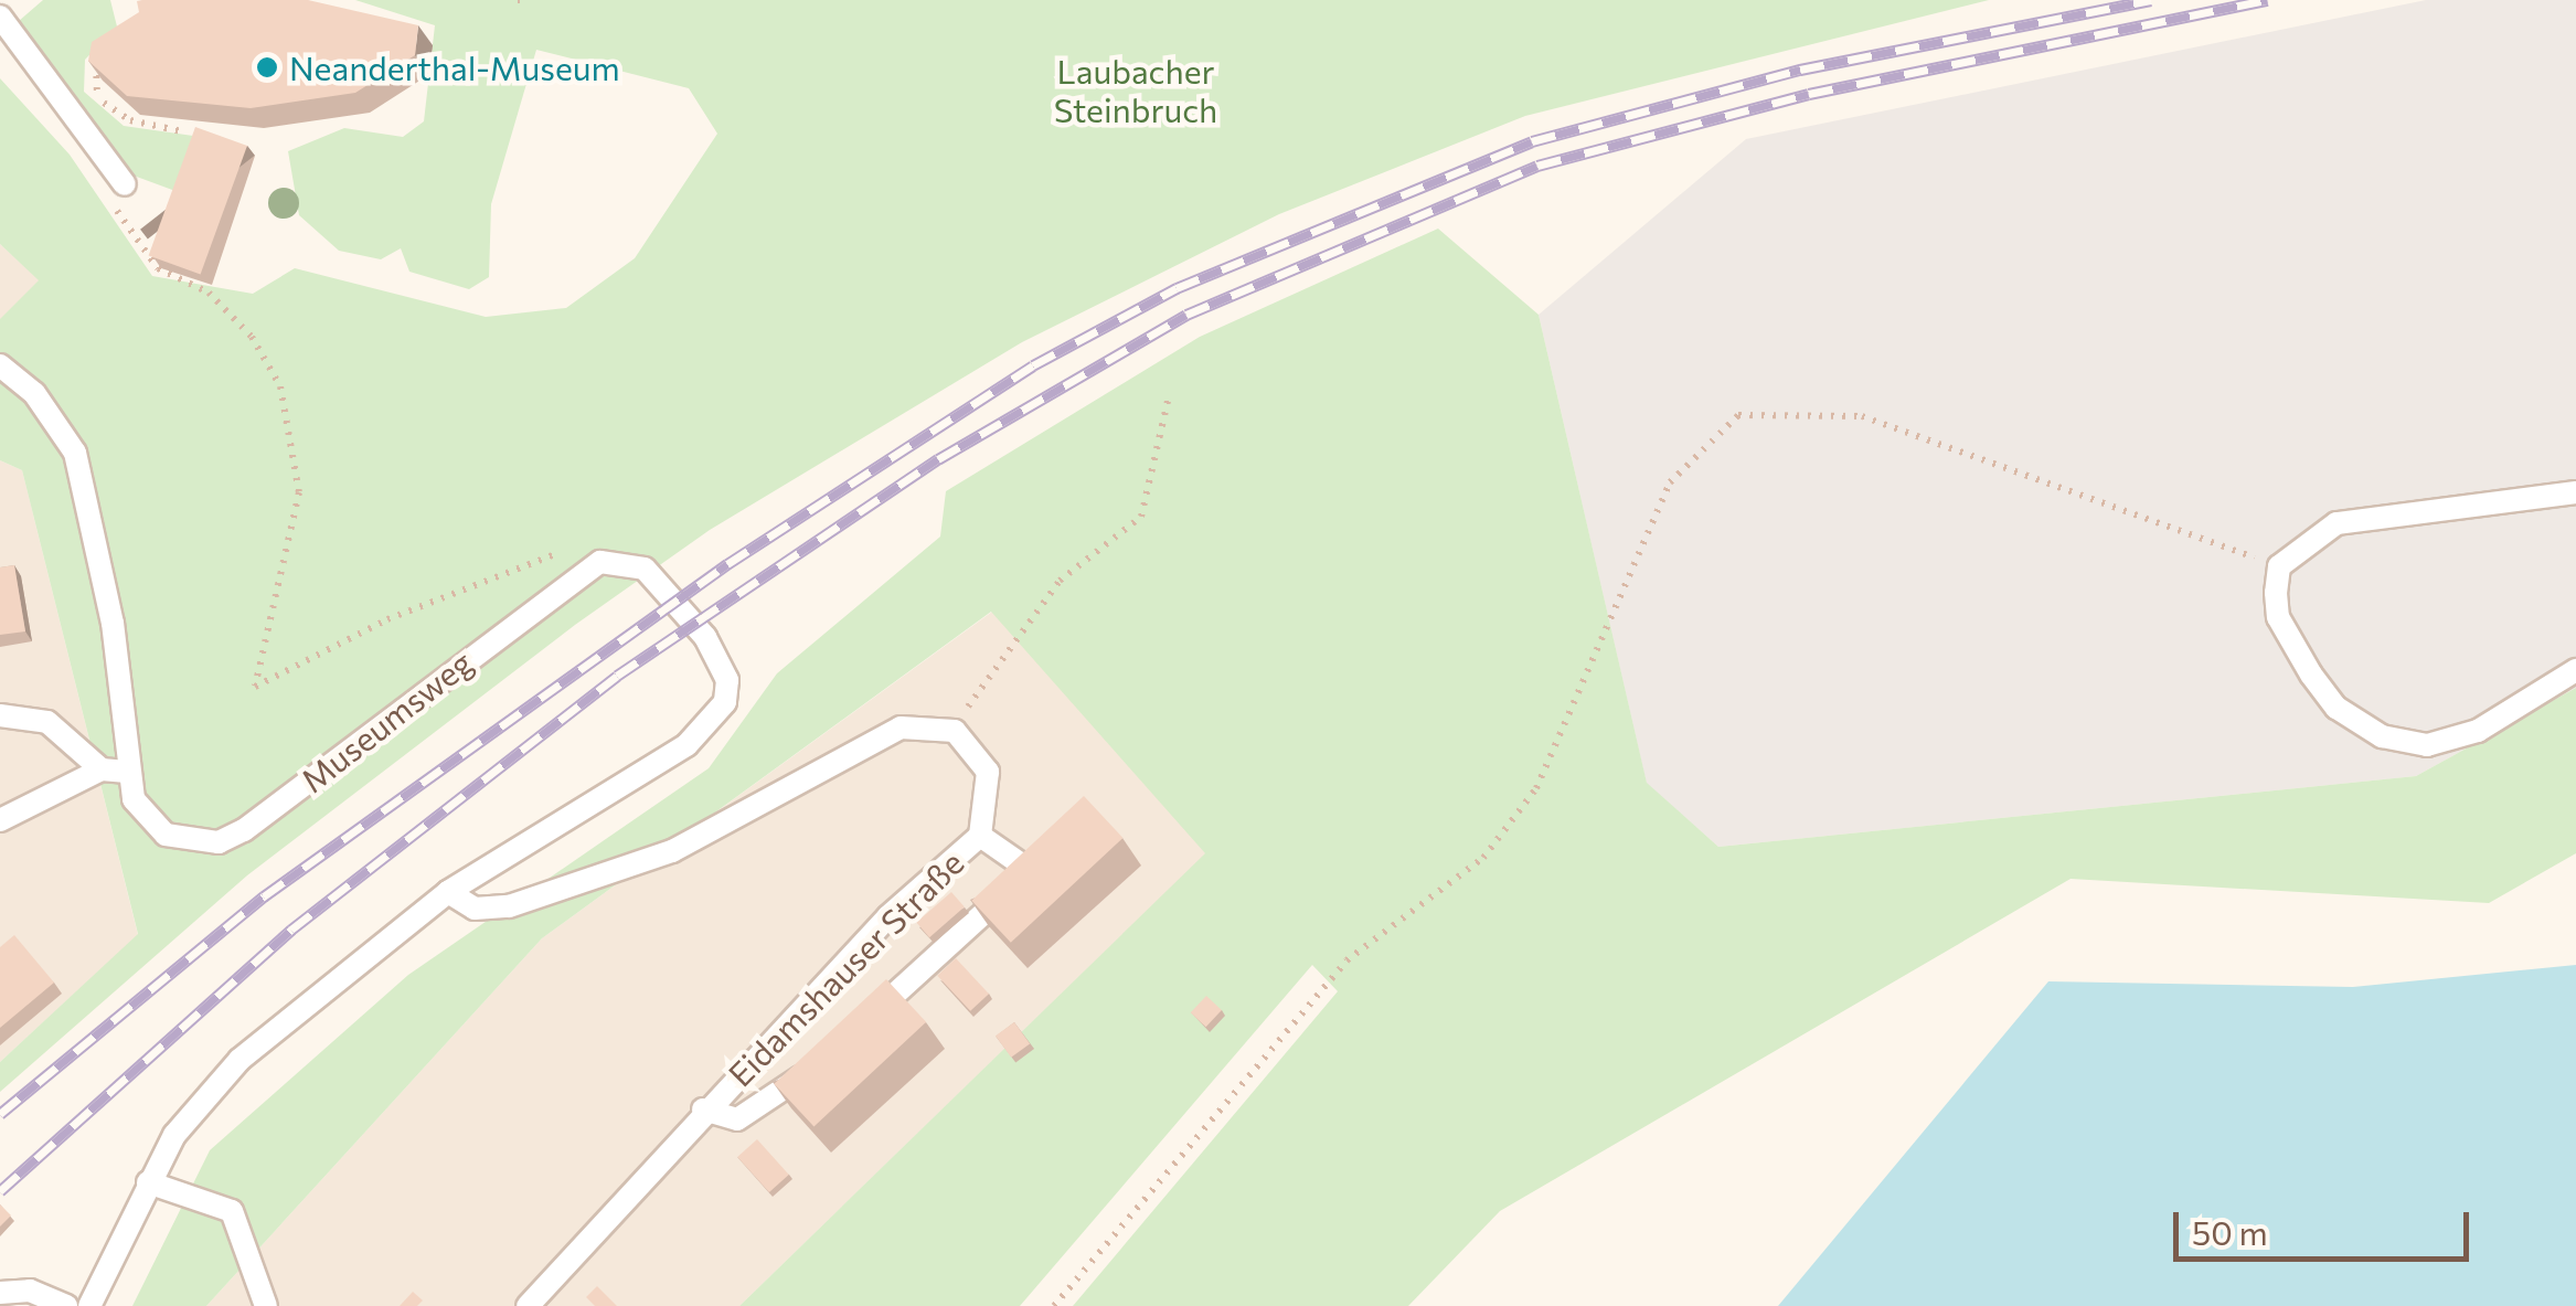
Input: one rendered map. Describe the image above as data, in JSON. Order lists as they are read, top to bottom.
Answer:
{
  "streets": {
    "lane": ["Museumsweg", "Eidamshauser Straße"]
  },
  "parks": ["Laubacher Steinbruch"],
  "places": ["Neanderthal-Museum"],
  "scale_bar": "50 m"
}
